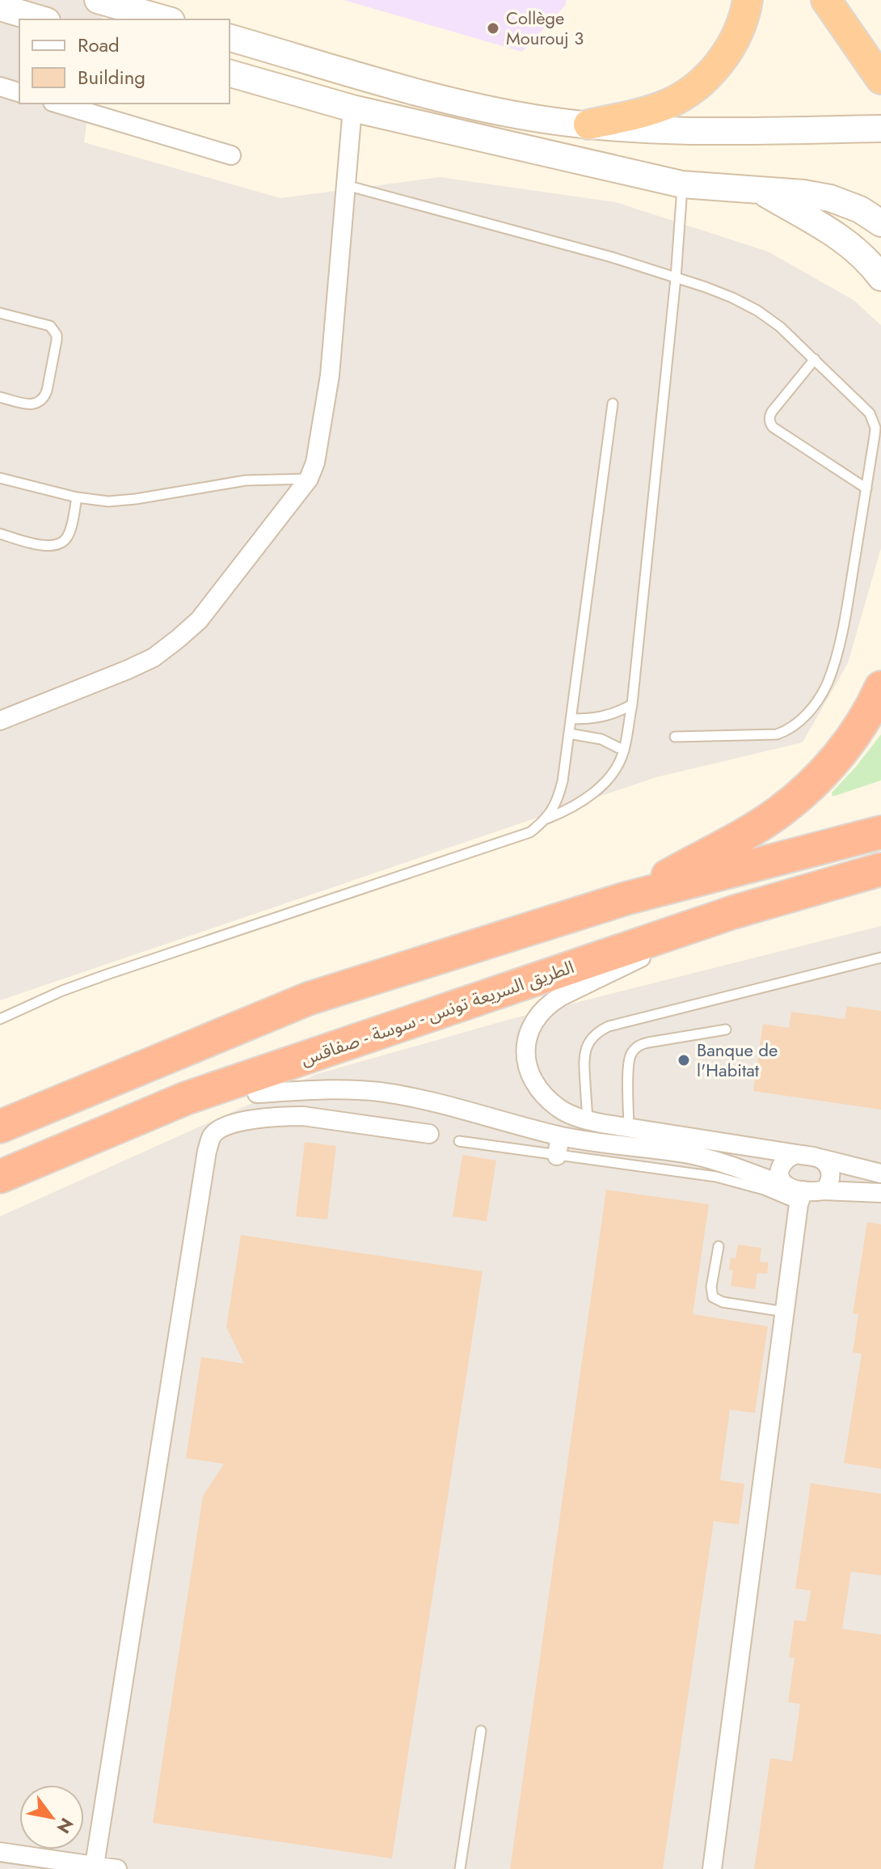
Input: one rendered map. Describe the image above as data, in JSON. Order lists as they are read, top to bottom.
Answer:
{
  "streets": {
    "highway": ["الطريق السريعة تونس - سوسة - صفاقس"]
  },
  "places": ["Collège Mourouj 3", "Banque de l'Habitat"],
  "legend": ["Road", "Building"],
  "north": "bottom right"
}
